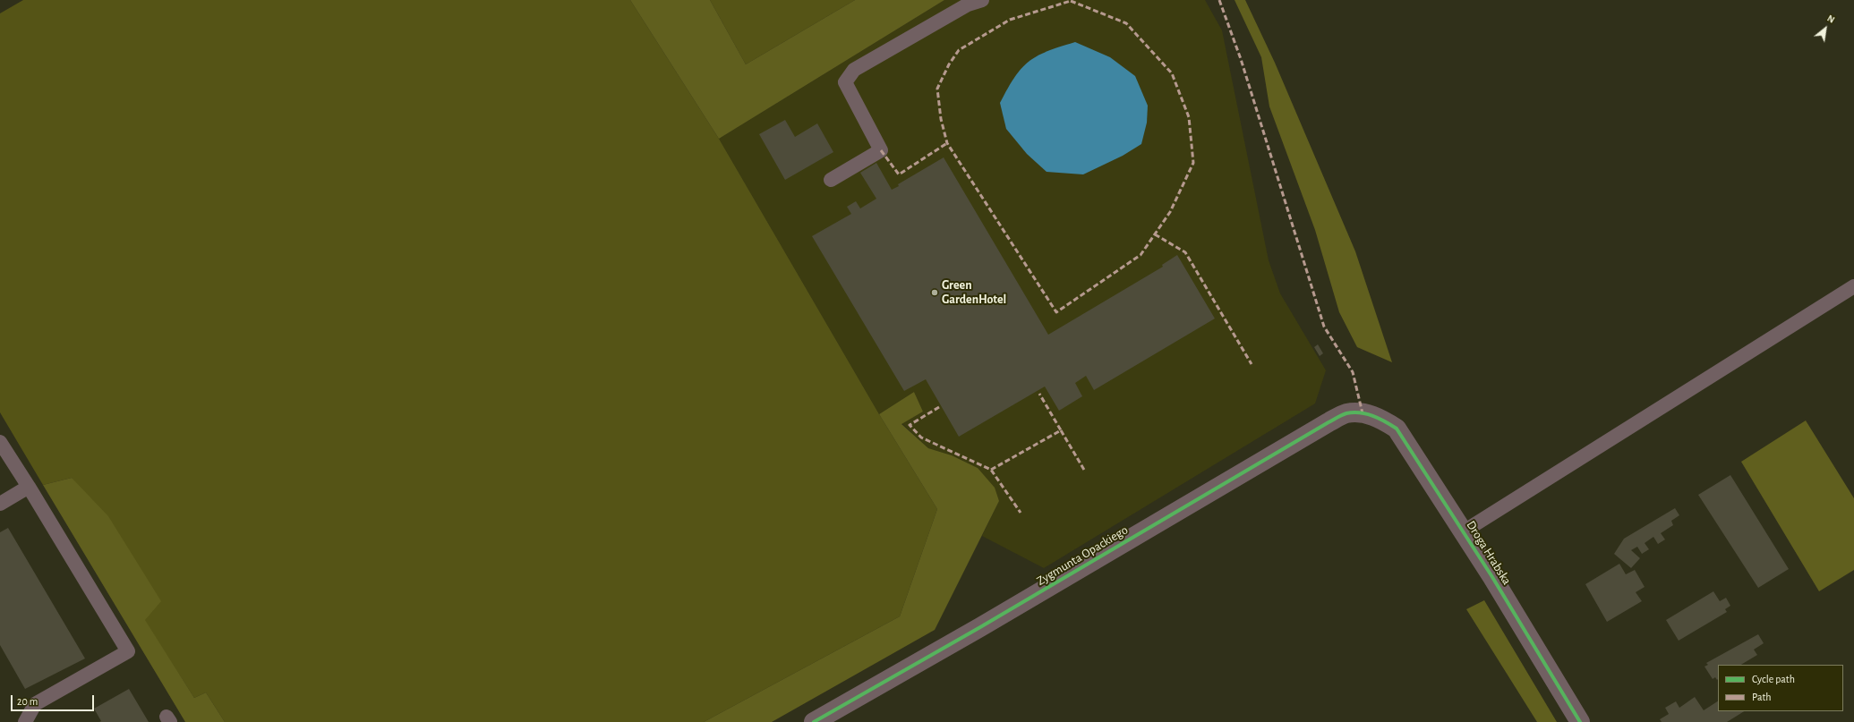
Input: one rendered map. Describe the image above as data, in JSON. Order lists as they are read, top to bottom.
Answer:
{
  "streets": {
    "street": ["Droga Hrabska", "Zygmunta Opackiego"]
  },
  "crossings": [
    ["Droga Hrabska", "Zygmunta Opackiego"]
  ],
  "places": ["Green GardenHotel"],
  "legend": ["Cycle path", "Path"],
  "scale_bar": "20 m",
  "north": "top right"
}
